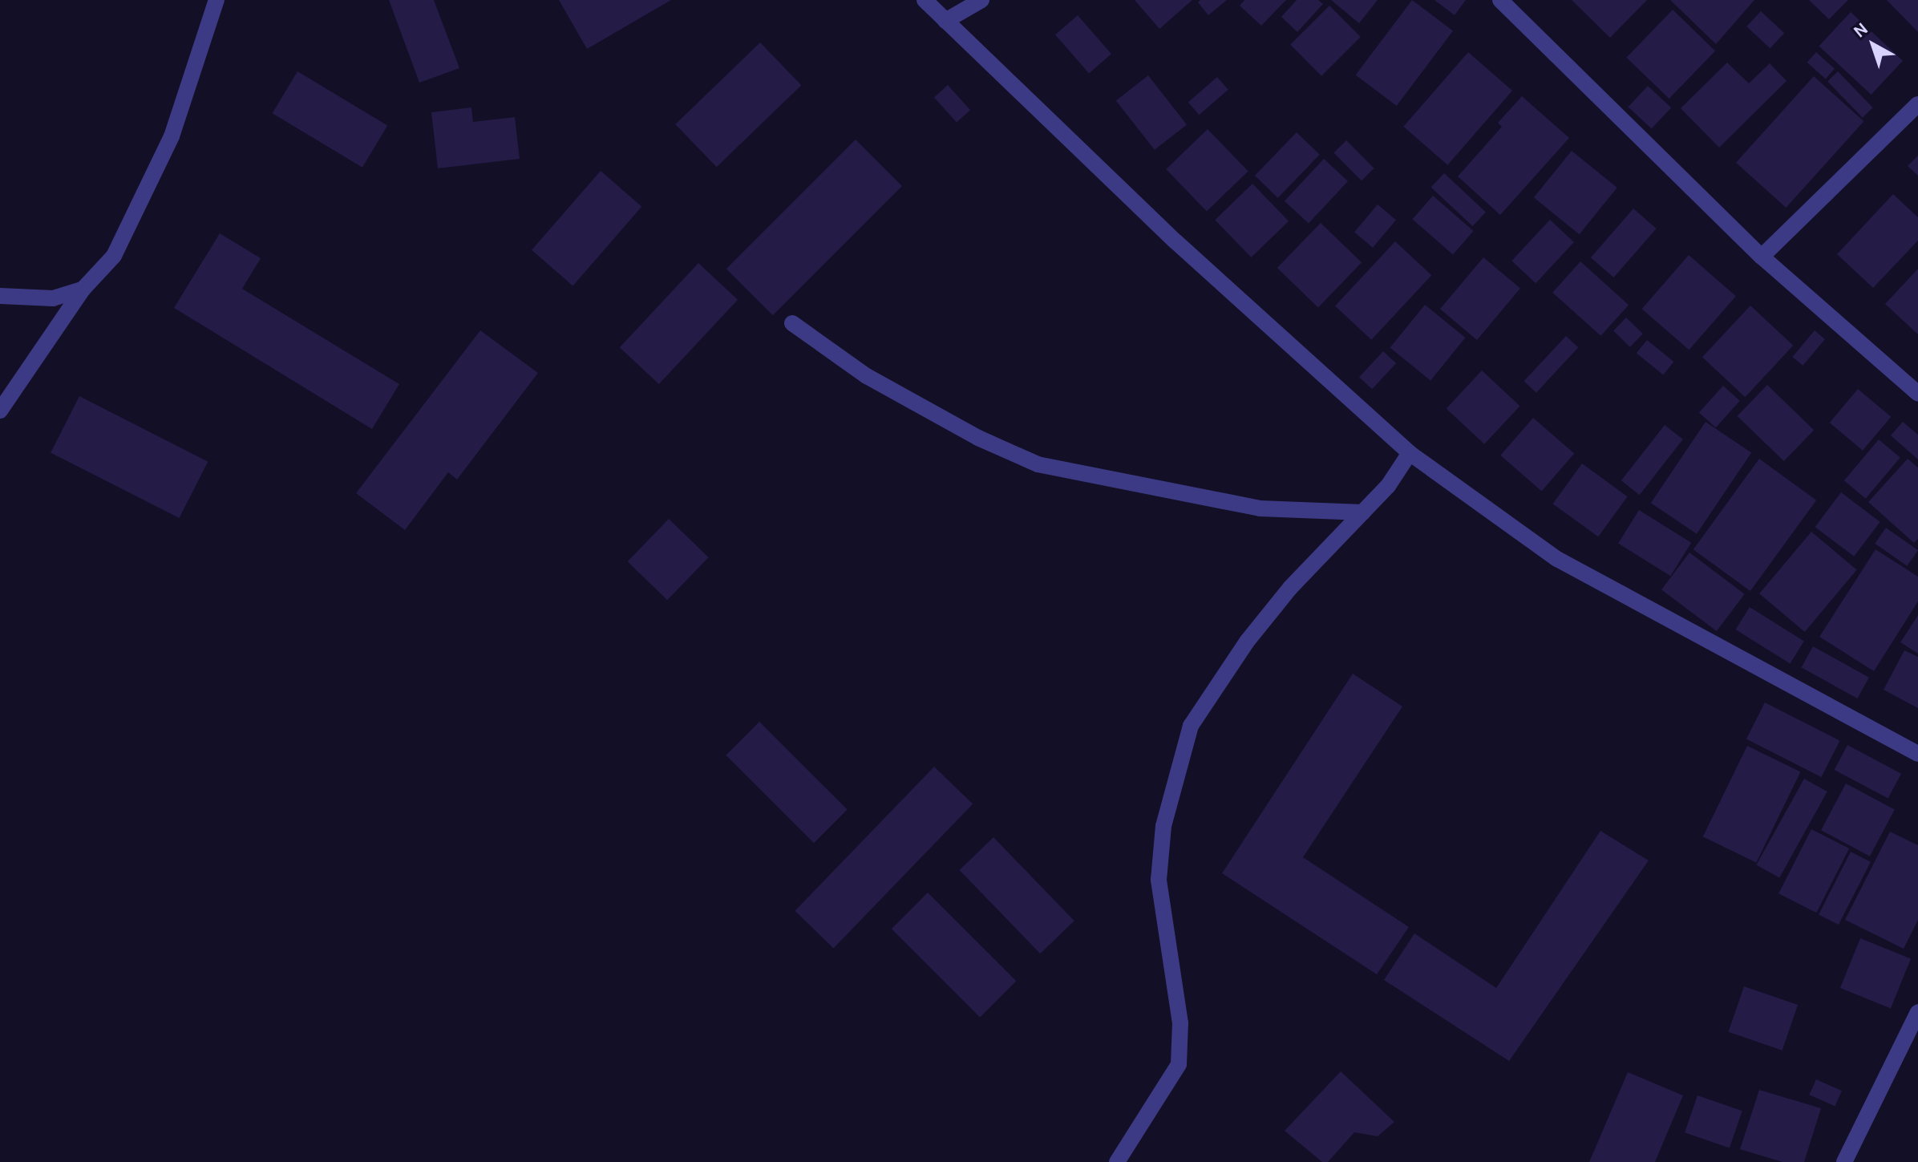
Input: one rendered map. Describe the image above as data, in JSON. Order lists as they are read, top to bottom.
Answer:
{
  "north": "top left"
}
